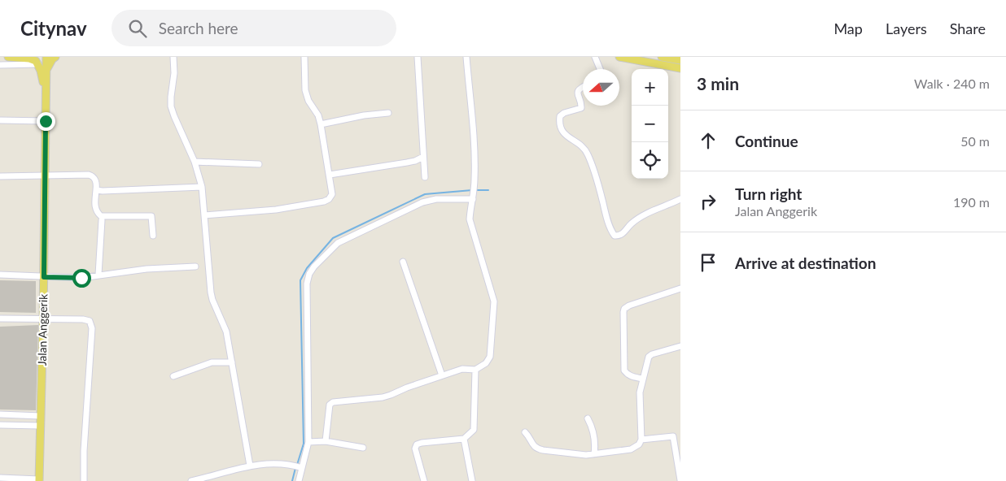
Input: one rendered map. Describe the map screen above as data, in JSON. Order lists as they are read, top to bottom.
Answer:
{
  "streets": {
    "main road": ["Jalan Anggerik"]
  },
  "north": "left",
  "page": {
    "header": "Citynav",
    "search": "Search here",
    "nav": ["Map", "Layers", "Share"],
    "heading": ["3 min", "Walk · 240 m"],
    "map_buttons": ["+", "−"],
    "list": [
      ["Continue", "50 m"],
      ["Turn right", "Jalan Anggerik", "190 m"],
      "Arrive at destination"
    ]
  }
}
